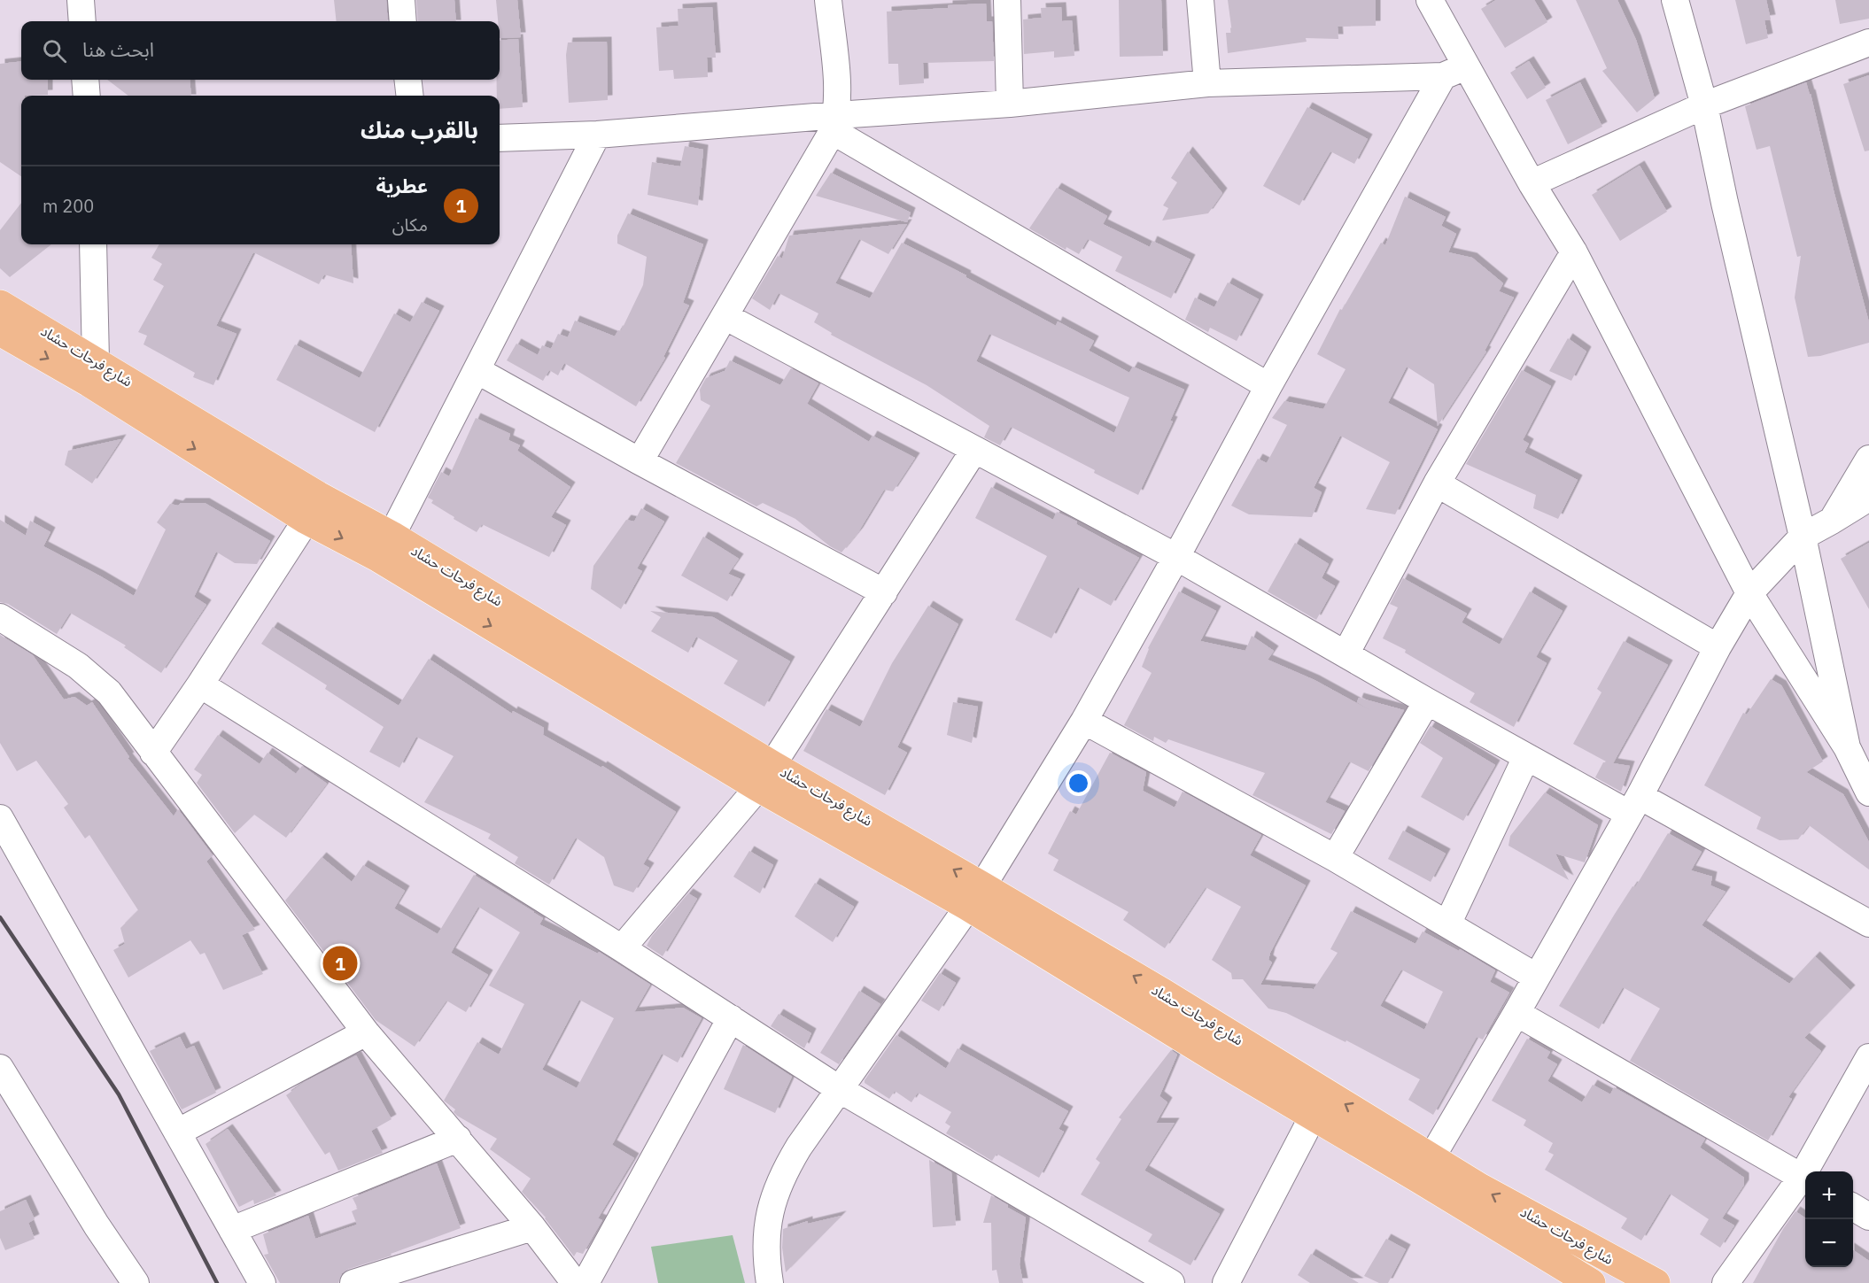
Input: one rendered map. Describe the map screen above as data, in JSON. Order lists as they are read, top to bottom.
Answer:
{
  "streets": {
    "main road": ["شارع فرحات حشاد"]
  },
  "page": {
    "search": "ابحث هنا",
    "heading": "بالقرب منك",
    "list": [
      {
        "mark": "1",
        "name": "عطرية",
        "note": "مكان",
        "value": "200 m"
      }
    ],
    "pins": "1",
    "map_buttons": ["+", "−"]
  }
}
